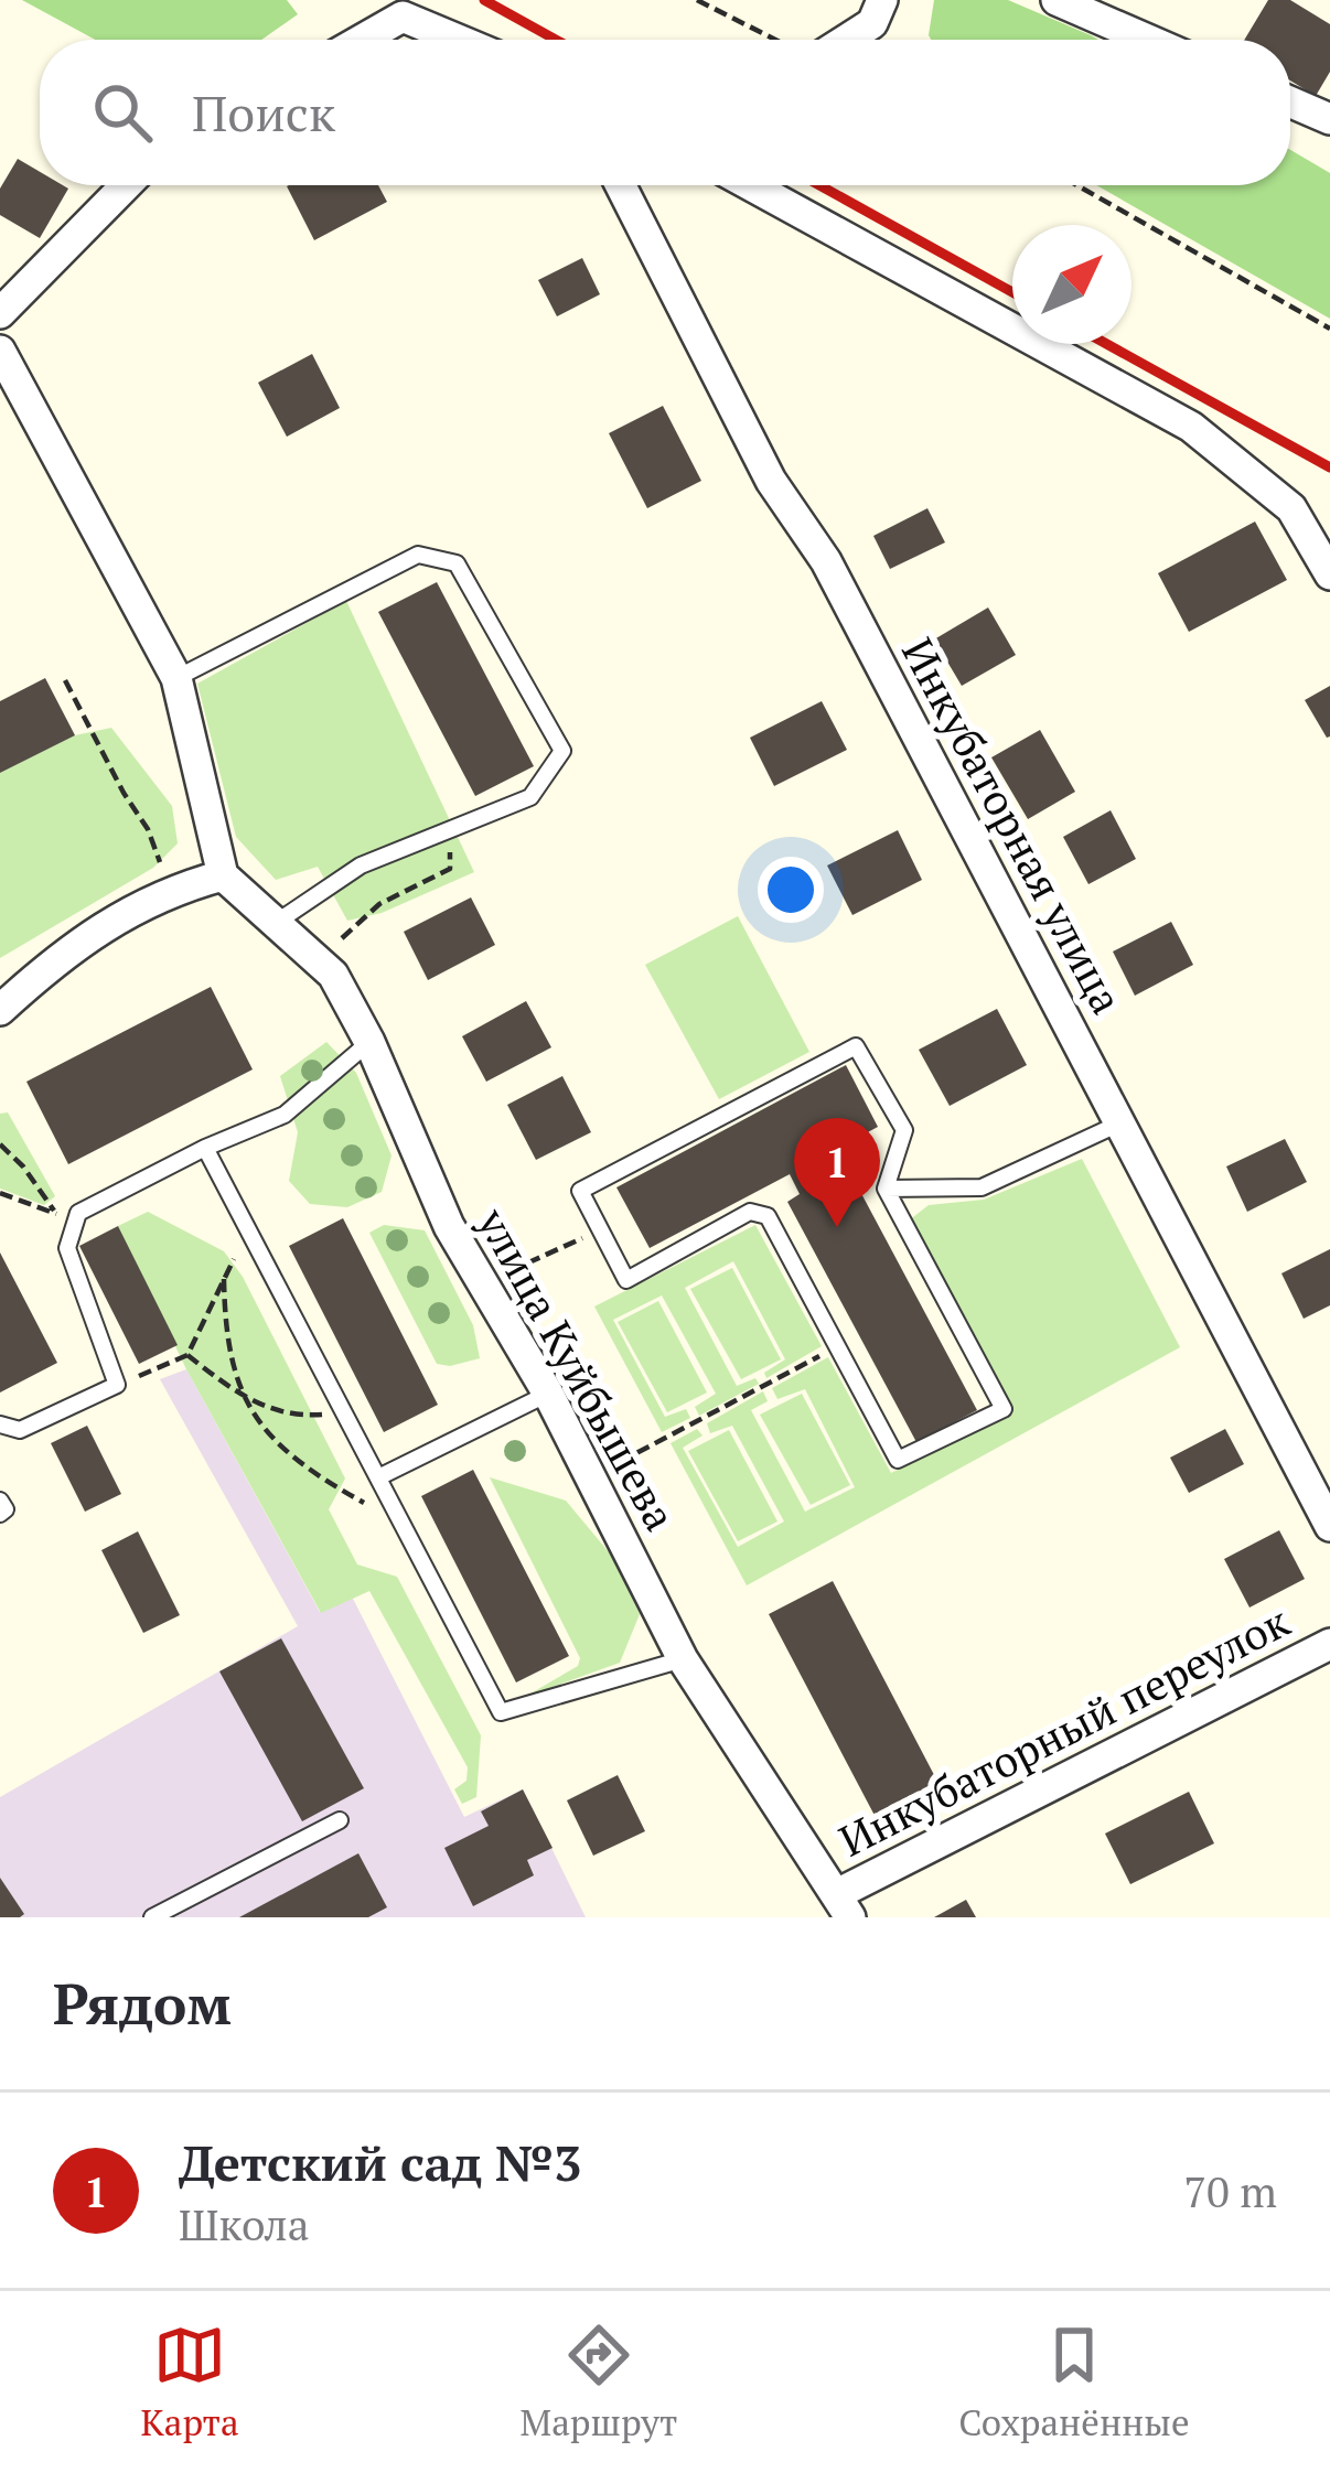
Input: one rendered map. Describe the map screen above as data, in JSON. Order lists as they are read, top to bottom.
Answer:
{
  "streets": {
    "street": ["Инкубаторная улица", "улица Куйбышева", "Инкубаторный переулок"]
  },
  "crossings": [
    ["улица Куйбышева", "Инкубаторный переулок"]
  ],
  "north": "top right",
  "page": {
    "search": "Поиск",
    "pins": "1",
    "heading": "Рядом",
    "list": [
      {
        "mark": "1",
        "name": "Детский сад №3",
        "note": "Школа",
        "value": "70 m"
      }
    ],
    "nav": ["Карта", "Маршрут", "Сохранённые"]
  }
}
